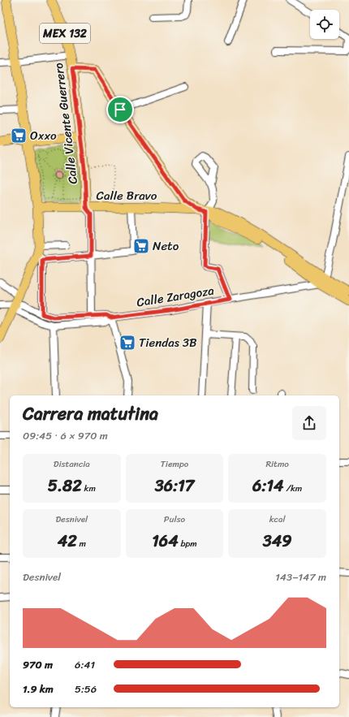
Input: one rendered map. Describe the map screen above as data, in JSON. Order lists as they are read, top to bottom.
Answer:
{
  "streets": {
    "main road": ["MEX 132", "Calle Vicente Guerrero", "Calle Bravo"],
    "street": ["Calle Zaragoza"]
  },
  "crossings": [
    ["Calle Vicente Guerrero", "Calle Bravo"]
  ],
  "places": {
    "supermarket": ["Oxxo", "Neto", "Tiendas 3B"]
  },
  "page": {
    "heading": ["Carrera matutina", "09:45 · 6 × 970 m"],
    "stats": [
      ["Distancia", "5.82 km"],
      ["Tiempo", "36:17"],
      ["Ritmo", "6:14 /km"],
      ["Desnivel", "42 m"],
      ["Pulso", "164 bpm"],
      ["kcal", "349"]
    ],
    "chart": ["Desnivel", "143–147 m"],
    "list": [
      {
        "name": "970 m",
        "note": "6:41"
      },
      {
        "name": "1.9 km",
        "note": "5:56"
      }
    ]
  }
}
